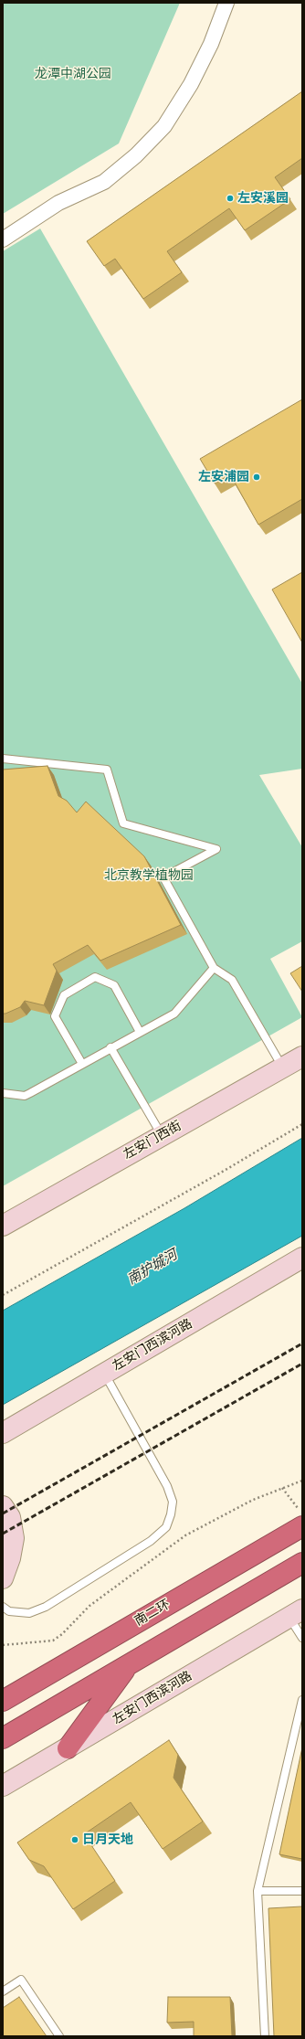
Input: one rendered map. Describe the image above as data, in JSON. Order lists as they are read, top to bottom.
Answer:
{
  "streets": {
    "highway": ["南二环"],
    "street": ["左安门西街", "左安门西滨河路"]
  },
  "water": ["南护城河"],
  "parks": ["龙潭中湖公园", "北京教学植物园"],
  "places": ["左安溪园", "左安浦园", "日月天地"]
}
